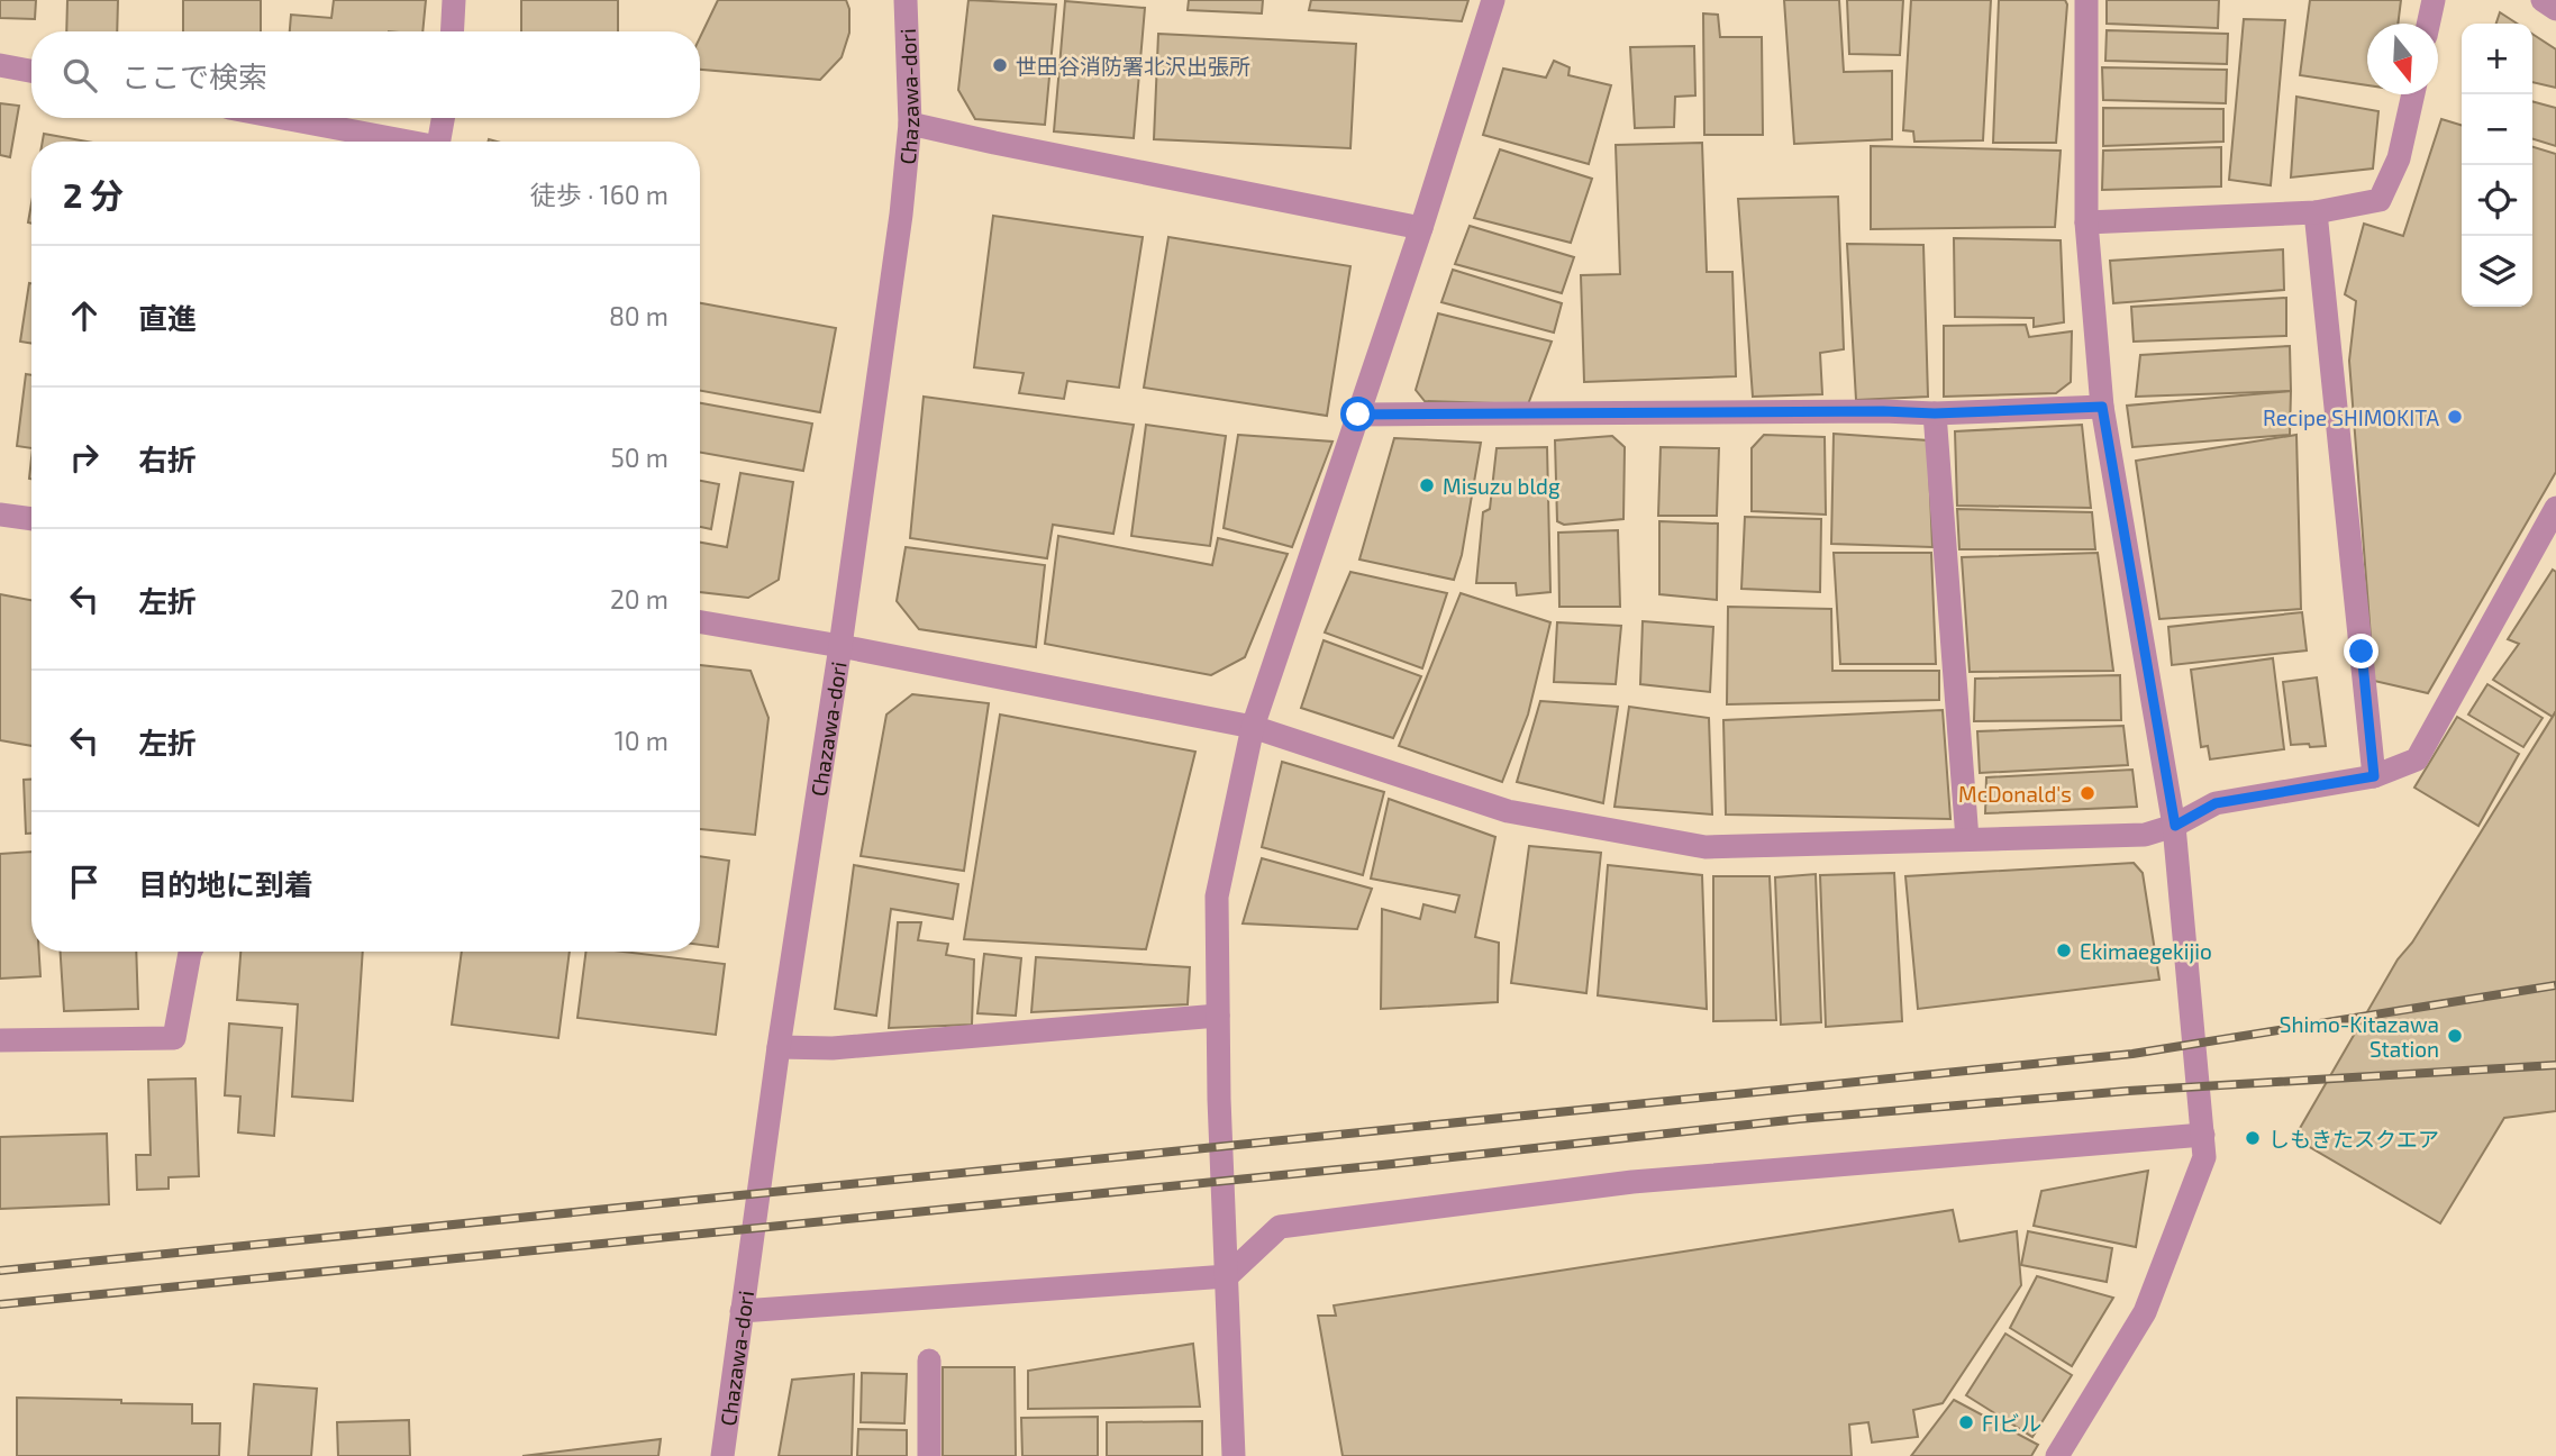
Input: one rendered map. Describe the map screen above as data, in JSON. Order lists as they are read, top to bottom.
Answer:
{
  "streets": {
    "street": ["Chazawa-dori"]
  },
  "places": [
    "世田谷消防署北沢出張所",
    "Recipe SHIMOKITA",
    "Misuzu bldg",
    "McDonald's",
    "Ekimaegekijio",
    "Shimo-Kitazawa Station",
    "しもきたスクエア",
    "FIビル"
  ],
  "north": "bottom",
  "page": {
    "map_buttons": ["+", "−"],
    "search": "ここで検索",
    "heading": ["2 分", "徒歩 · 160 m"],
    "list": [
      ["直進", "80 m"],
      ["右折", "50 m"],
      ["左折", "20 m"],
      ["左折", "10 m"],
      "目的地に到着"
    ]
  }
}
